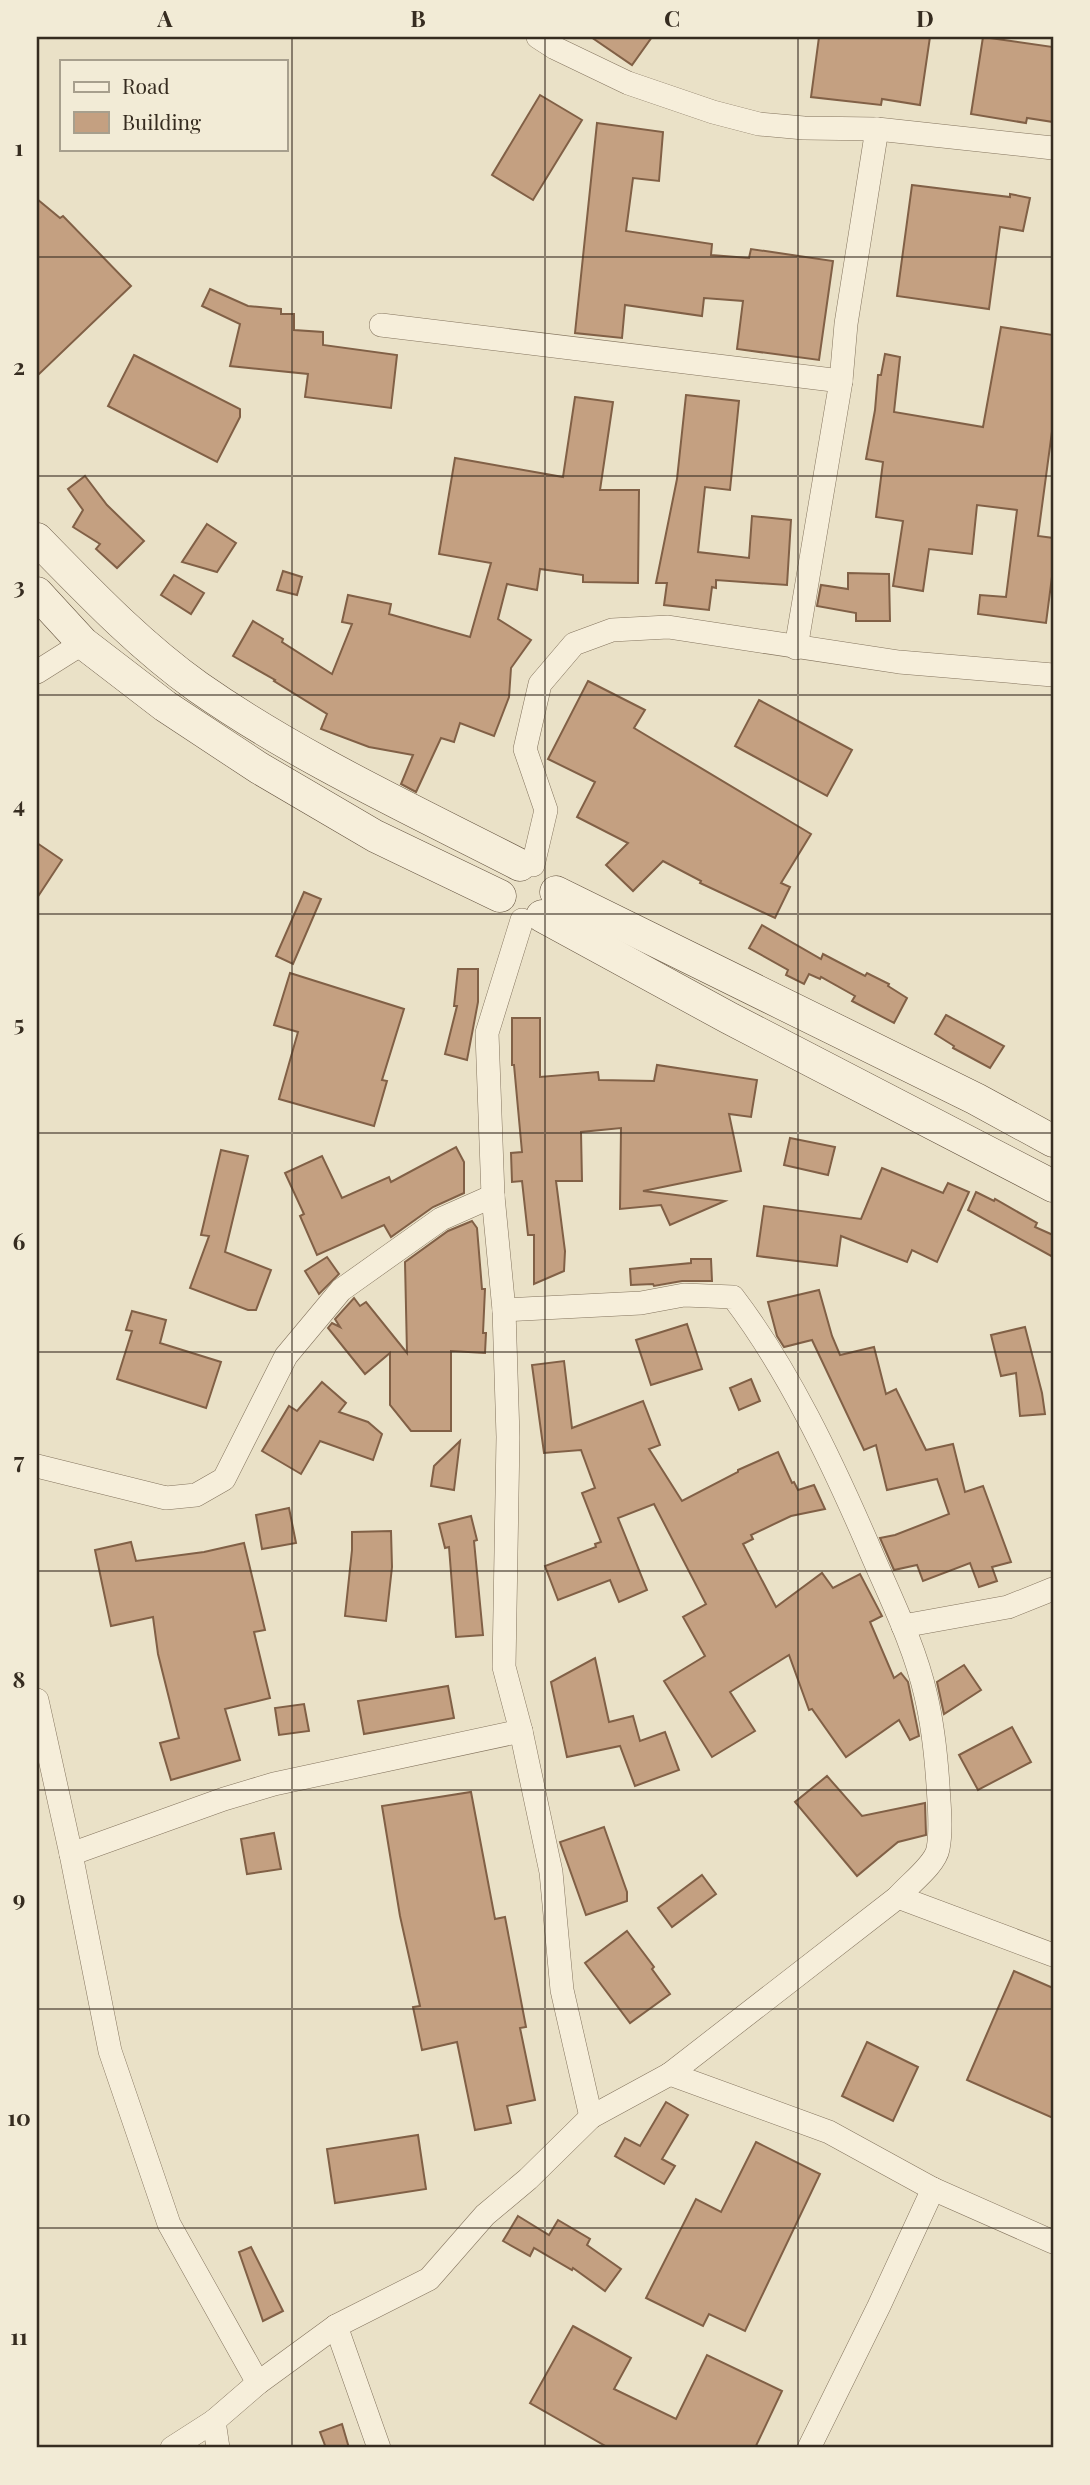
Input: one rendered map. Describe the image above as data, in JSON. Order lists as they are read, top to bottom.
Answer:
{
  "legend": ["Road", "Building"],
  "grid": {
    "columns": [
      "A",
      "B",
      "C",
      "D"
    ],
    "rows": [
      "1",
      "2",
      "3",
      "4",
      "5",
      "6",
      "7",
      "8",
      "9",
      "10",
      "11"
    ]
  }
}
